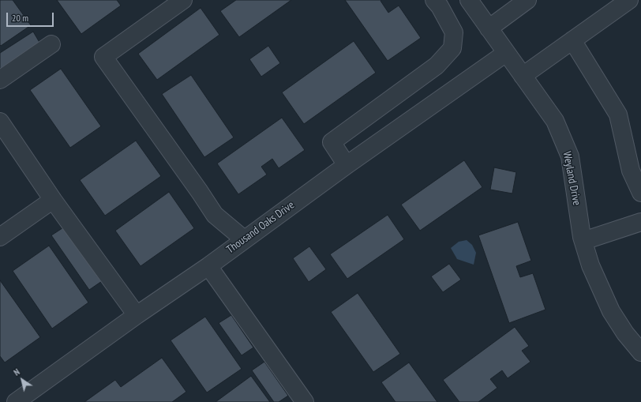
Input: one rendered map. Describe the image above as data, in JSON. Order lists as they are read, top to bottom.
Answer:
{
  "streets": {
    "street": ["Weyland Drive", "Thousand Oaks Drive"]
  },
  "crossings": [
    ["Weyland Drive", "Thousand Oaks Drive"]
  ],
  "scale_bar": "20 m",
  "north": "top left"
}
